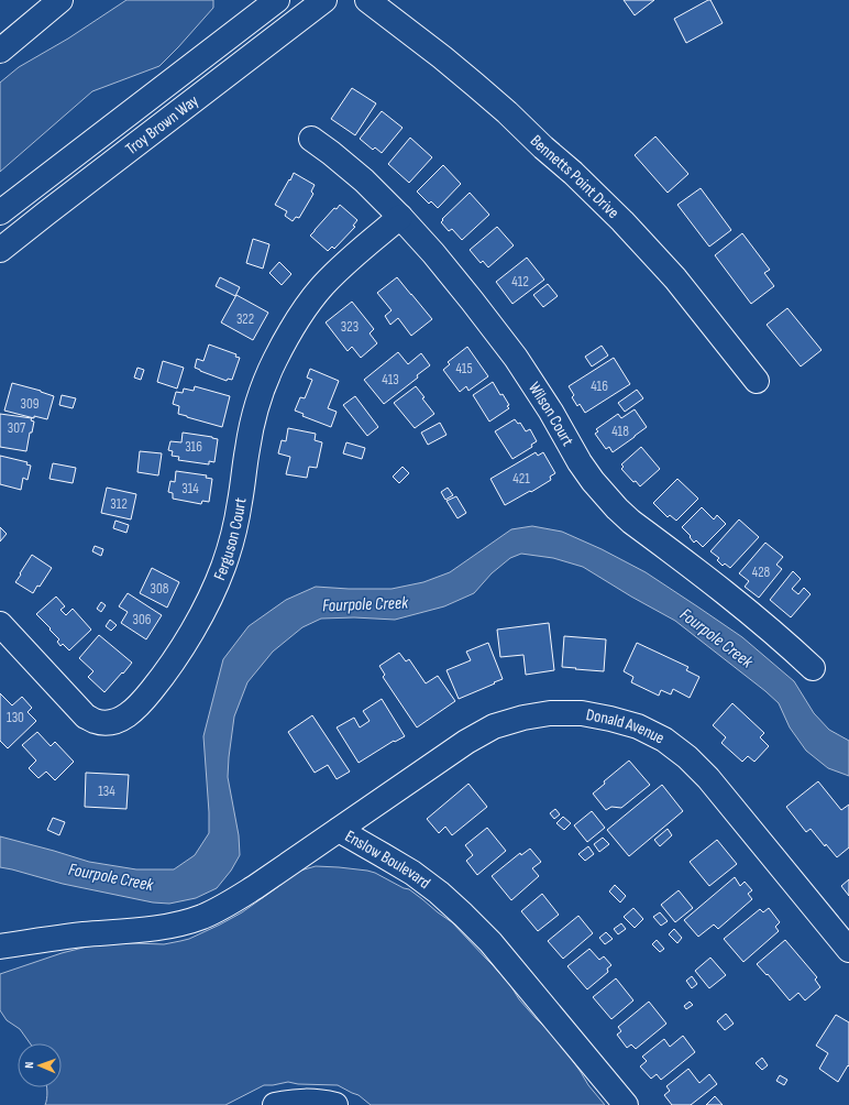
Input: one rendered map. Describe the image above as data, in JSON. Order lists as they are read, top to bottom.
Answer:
{
  "streets": {
    "street": [
      "Troy Brown Way",
      "Bennetts Point Drive",
      "Wilson Court",
      "Ferguson Court",
      "Donald Avenue",
      "Enslow Boulevard"
    ]
  },
  "crossings": [
    ["Wilson Court", "Ferguson Court"],
    ["Donald Avenue", "Enslow Boulevard"]
  ],
  "water": ["Fourpole Creek"],
  "house_numbers": [
    "412",
    "322",
    "323",
    "415",
    "413",
    "416",
    "309",
    "307",
    "418",
    "316",
    "421",
    "314",
    "312",
    "428",
    "308",
    "306",
    "130",
    "134"
  ],
  "north": "left"
}
